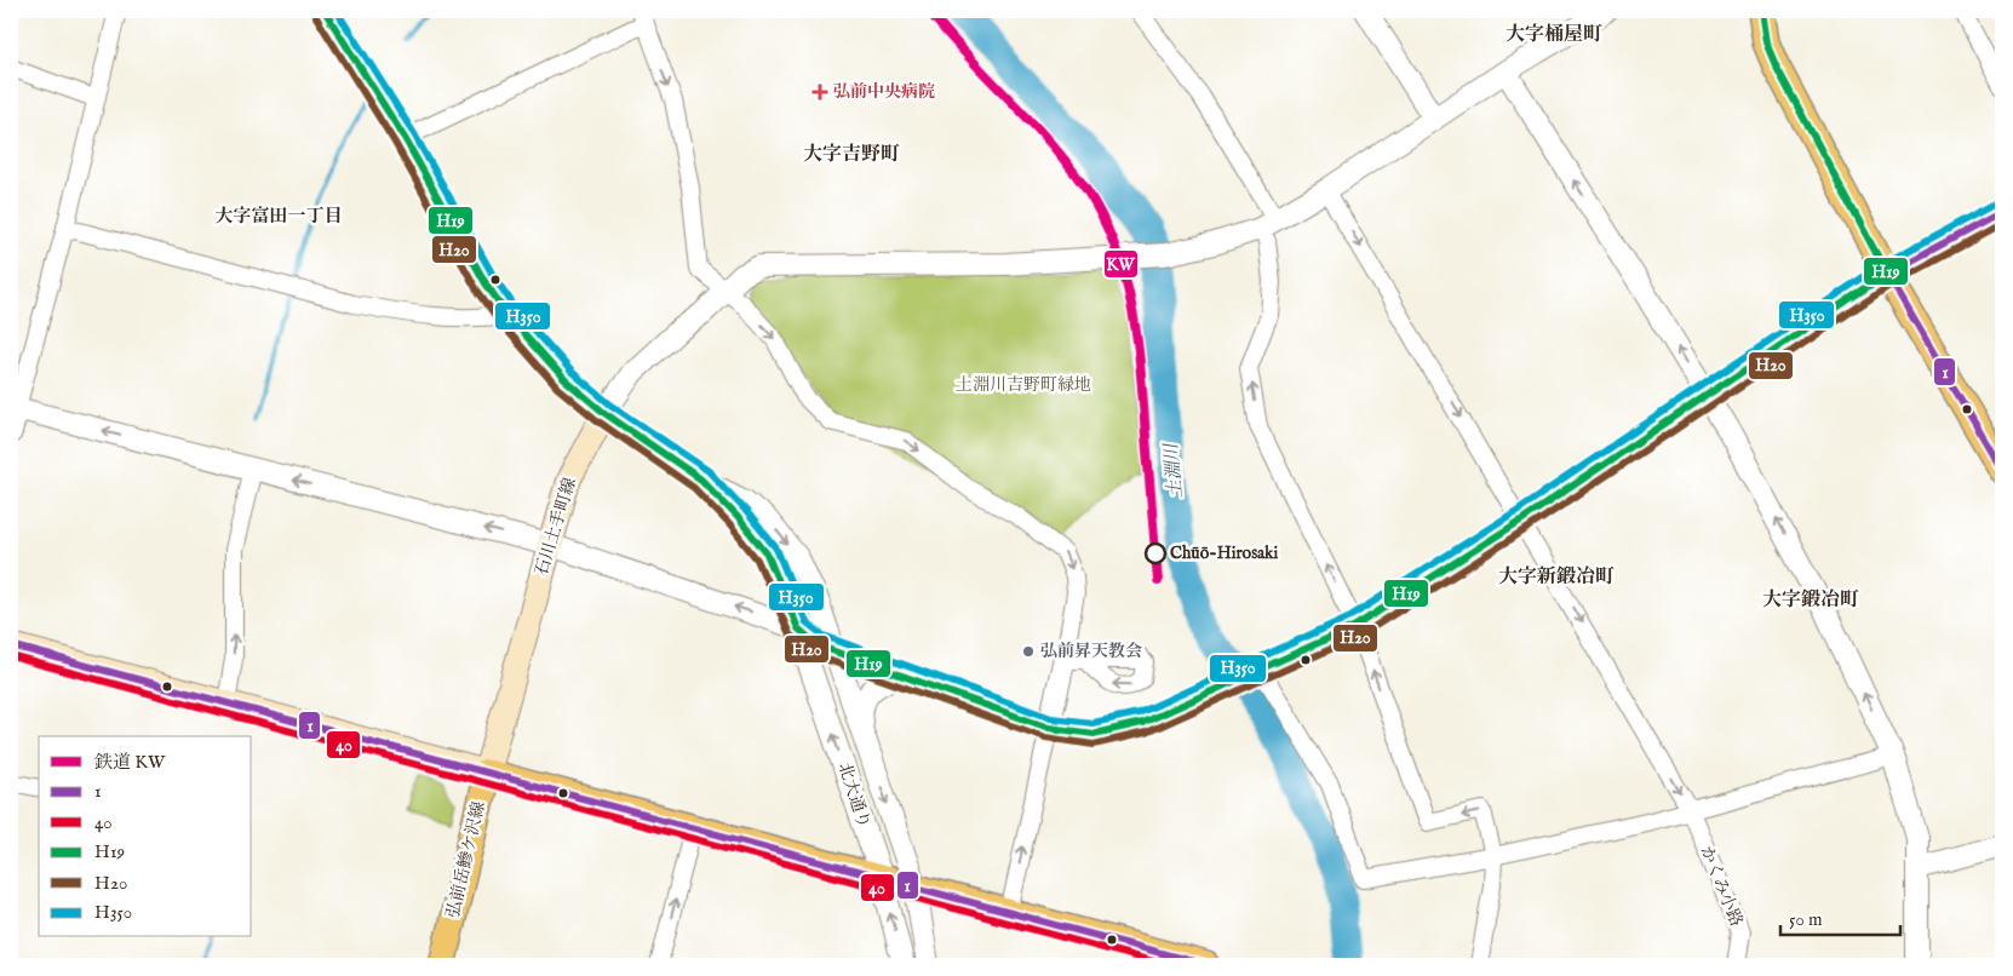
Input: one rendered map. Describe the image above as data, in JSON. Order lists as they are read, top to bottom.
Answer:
{
  "streets": {
    "main road": ["石川土手町線", "弘前岳鰺ケ沢線"],
    "street": ["北大通り", "かくみ小路"]
  },
  "crossings": [
    ["石川土手町線", "弘前岳鰺ケ沢線"]
  ],
  "one_way": ["かくみ小路"],
  "districts": [
    "大字桶屋町",
    "大字吉野町",
    "大字富田一丁目",
    "大字新鍛冶町",
    "大字鍛冶町"
  ],
  "water": ["土淵川"],
  "parks": ["土淵川吉野町緑地"],
  "places": {
    "health": ["弘前中央病院"],
    "other": ["Chūō-Hirosaki", "弘前昇天教会"]
  },
  "lines": [
    "rail line KW",
    "transit line H19",
    "transit line H350",
    "transit line H20",
    "transit line 1",
    "transit line 40"
  ],
  "legend": [
    "鉄道 KW",
    "1",
    "40",
    "H19",
    "H20",
    "H350"
  ],
  "scale_bar": "50 m"
}
